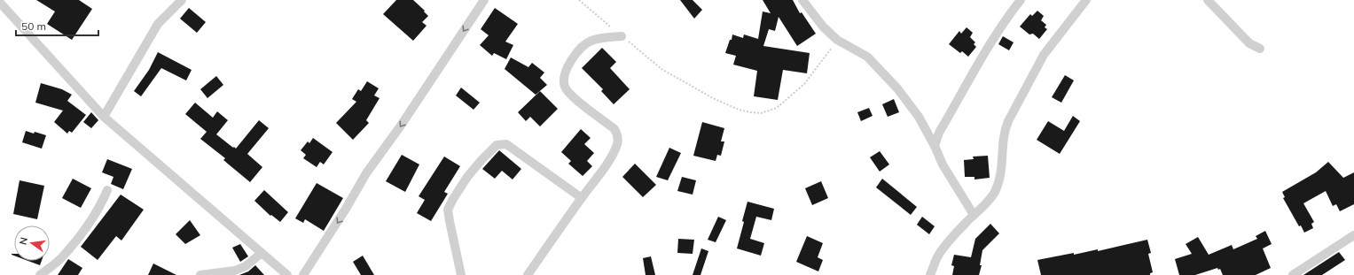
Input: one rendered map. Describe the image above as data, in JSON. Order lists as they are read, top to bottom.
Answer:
{
  "scale_bar": "50 m",
  "north": "left"
}
